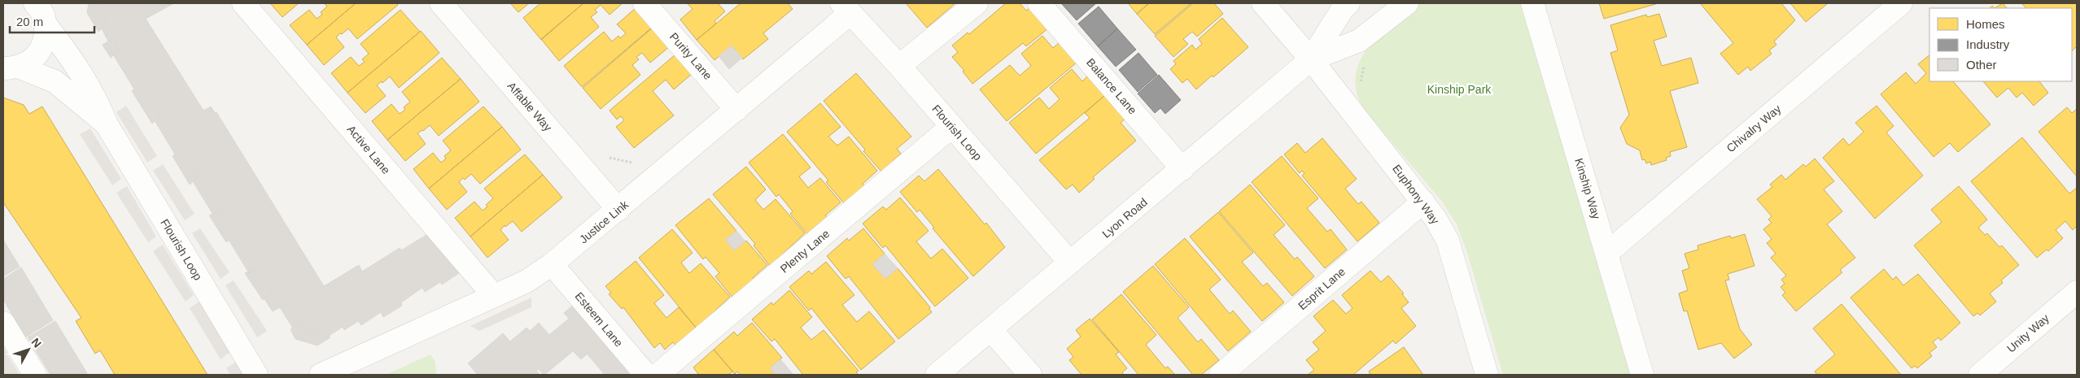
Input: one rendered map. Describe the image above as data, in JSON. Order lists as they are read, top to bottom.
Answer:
{
  "streets": {
    "street": [
      "Purity Lane",
      "Balance Lane",
      "Affable Way",
      "Chivalry Way",
      "Flourish Loop",
      "Active Lane",
      "Kinship Way",
      "Euphony Way",
      "Lyon Road",
      "Justice Link",
      "Plenty Lane",
      "Esprit Lane",
      "Esteem Lane",
      "Unity Way"
    ]
  },
  "crossings": [
    ["Purity Lane", "Justice Link"],
    ["Balance Lane", "Lyon Road"],
    ["Affable Way", "Justice Link"],
    ["Chivalry Way", "Kinship Way"],
    ["Flourish Loop", "Lyon Road"],
    ["Flourish Loop", "Justice Link"],
    ["Flourish Loop", "Plenty Lane"],
    ["Active Lane", "Justice Link"],
    ["Euphony Way", "Lyon Road"],
    ["Euphony Way", "Esprit Lane"],
    ["Justice Link", "Esteem Lane"]
  ],
  "parks": ["Kinship Park"],
  "legend": ["Homes", "Industry", "Other"],
  "scale_bar": "20 m",
  "north": "top right"
}
